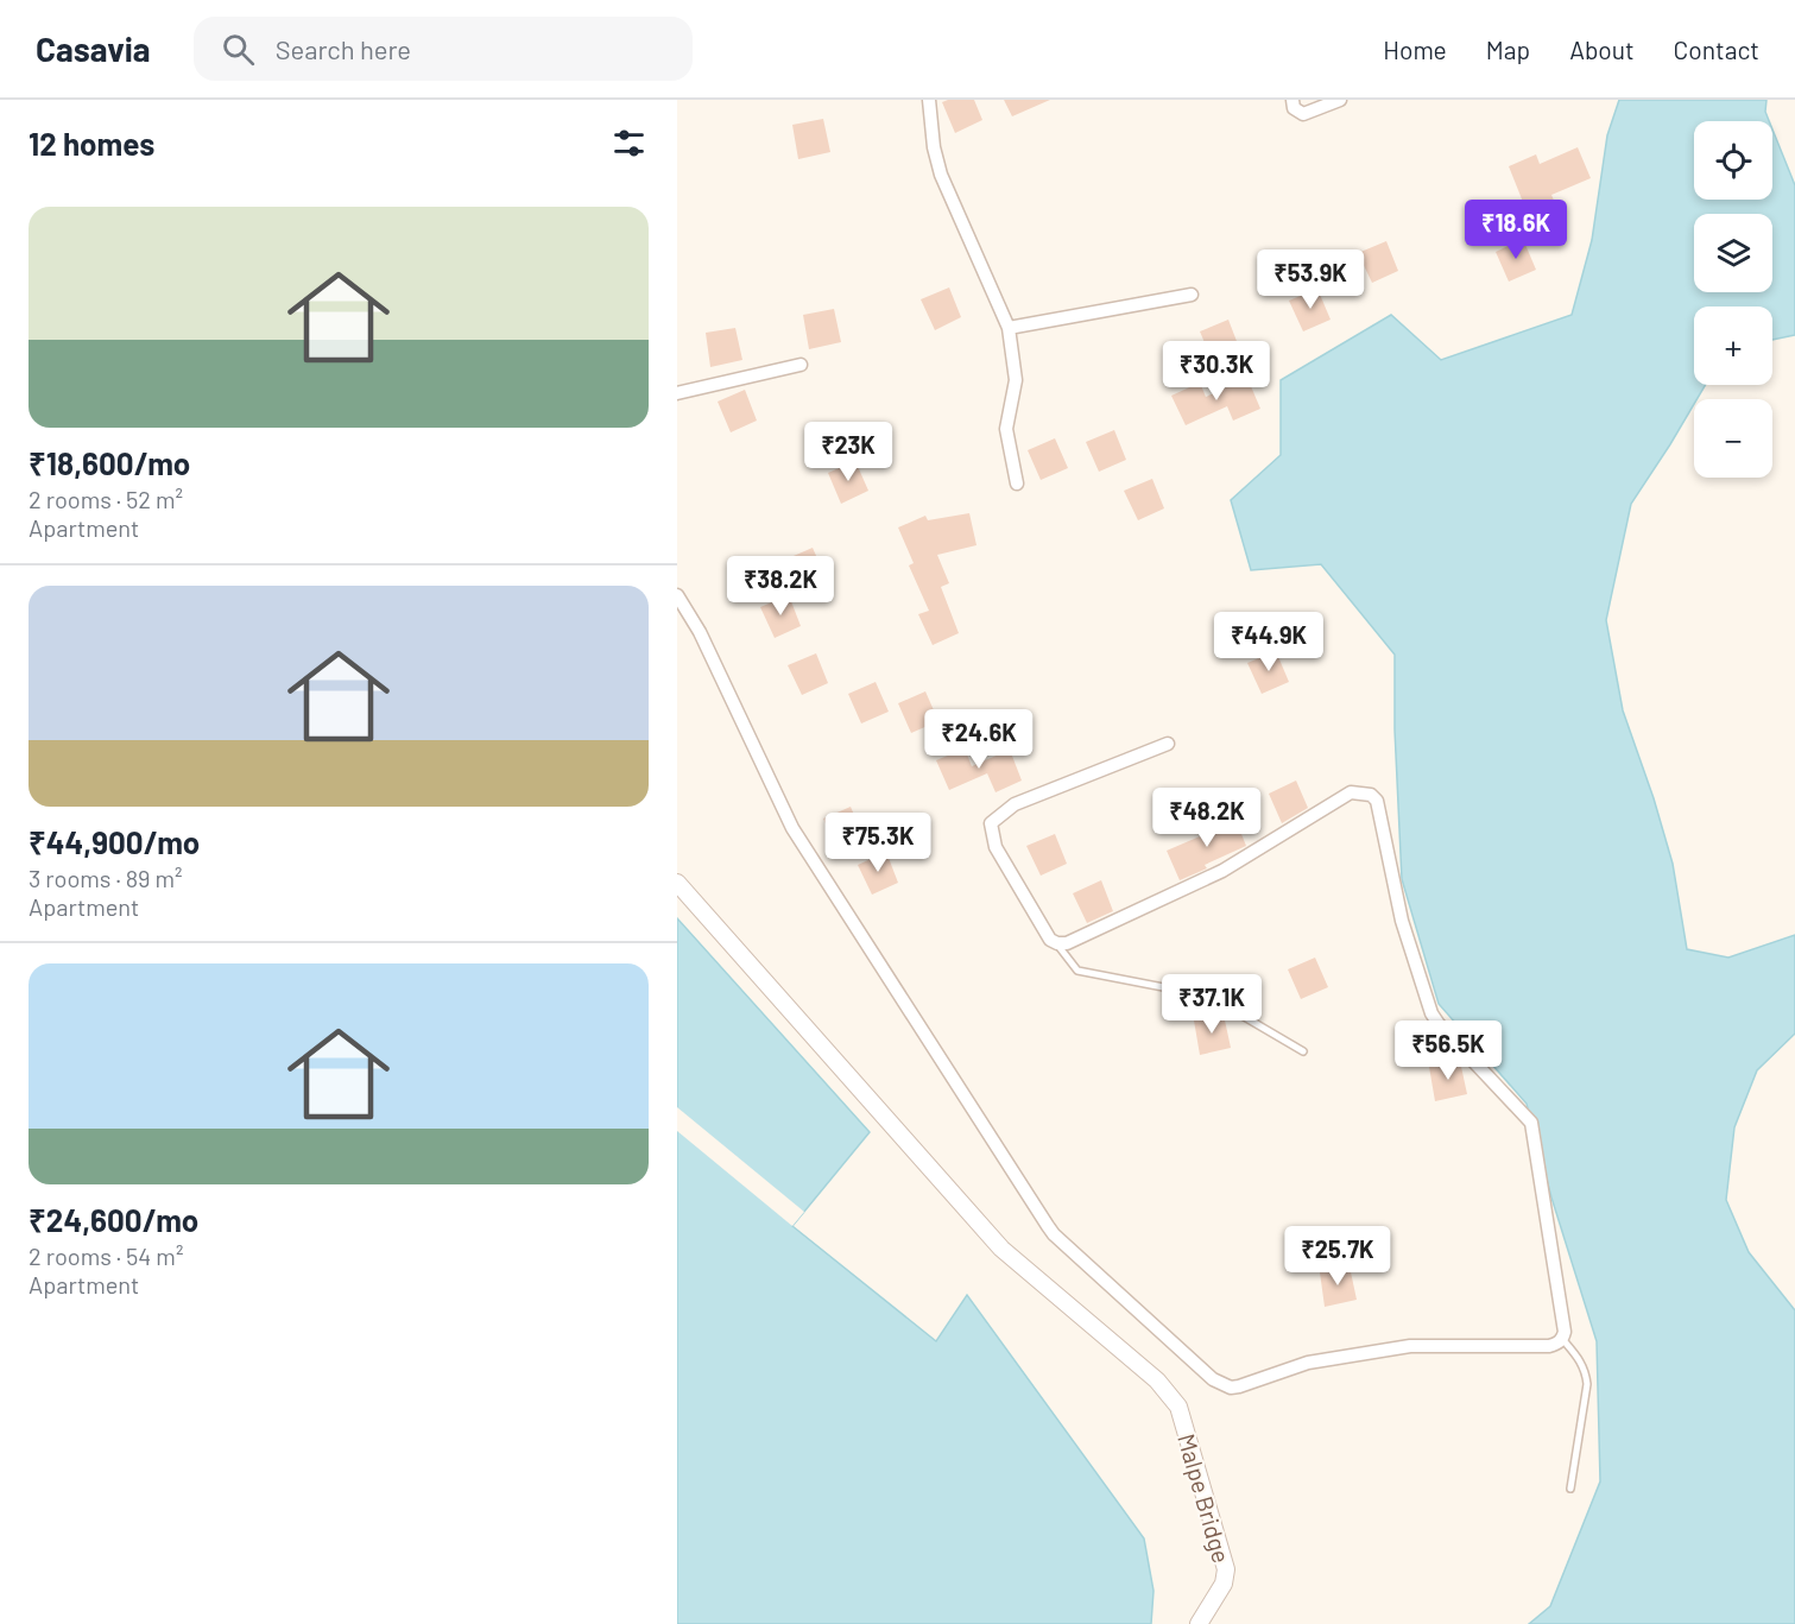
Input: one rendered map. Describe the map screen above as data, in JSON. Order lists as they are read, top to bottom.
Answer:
{
  "streets": {
    "street": ["Malpe Bridge"]
  },
  "page": {
    "header": "Casavia",
    "search": "Search here",
    "nav": [
      "Home",
      "Map",
      "About",
      "Contact"
    ],
    "heading": "12 homes",
    "map_buttons": ["+", "−"],
    "list": [
      {
        "name": "₹18,600/mo",
        "note": "2 rooms · 52 m² · Apartment"
      },
      {
        "name": "₹44,900/mo",
        "note": "3 rooms · 89 m² · Apartment"
      },
      {
        "name": "₹24,600/mo",
        "note": "2 rooms · 54 m² · Apartment"
      }
    ],
    "price": [
      "₹18.6K",
      "₹53.9K",
      "₹30.3K",
      "₹23K",
      "₹38.2K",
      "₹44.9K",
      "₹24.6K",
      "₹48.2K",
      "₹75.3K",
      "₹37.1K",
      "₹56.5K",
      "₹25.7K"
    ]
  }
}
